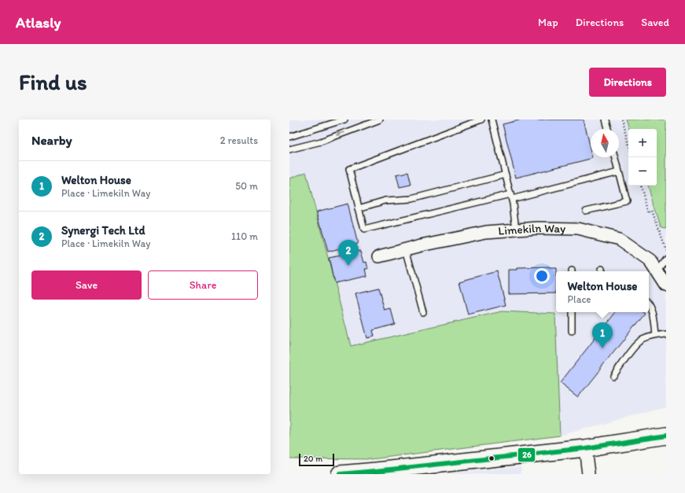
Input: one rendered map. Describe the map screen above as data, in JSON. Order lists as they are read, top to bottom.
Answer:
{
  "streets": {
    "street": ["Limekiln Way"]
  },
  "lines": ["transit line 26"],
  "scale_bar": "20 m",
  "north": "top",
  "page": {
    "header": "Atlasly",
    "nav": ["Map", "Directions", "Saved"],
    "buttons": [
      "Directions",
      ["Save", "Share"]
    ],
    "title": "Find us",
    "heading": ["Nearby", "2 results"],
    "map_buttons": ["+", "−"],
    "list": [
      {
        "mark": "1",
        "name": "Welton House",
        "note": "Place · Limekiln Way",
        "value": "50 m"
      },
      {
        "mark": "2",
        "name": "Synergi Tech Ltd",
        "note": "Place · Limekiln Way",
        "value": "110 m"
      }
    ],
    "pins": ["2", "1"],
    "popup": ["Welton House", "Place"],
    "scale": "20 m"
  }
}
